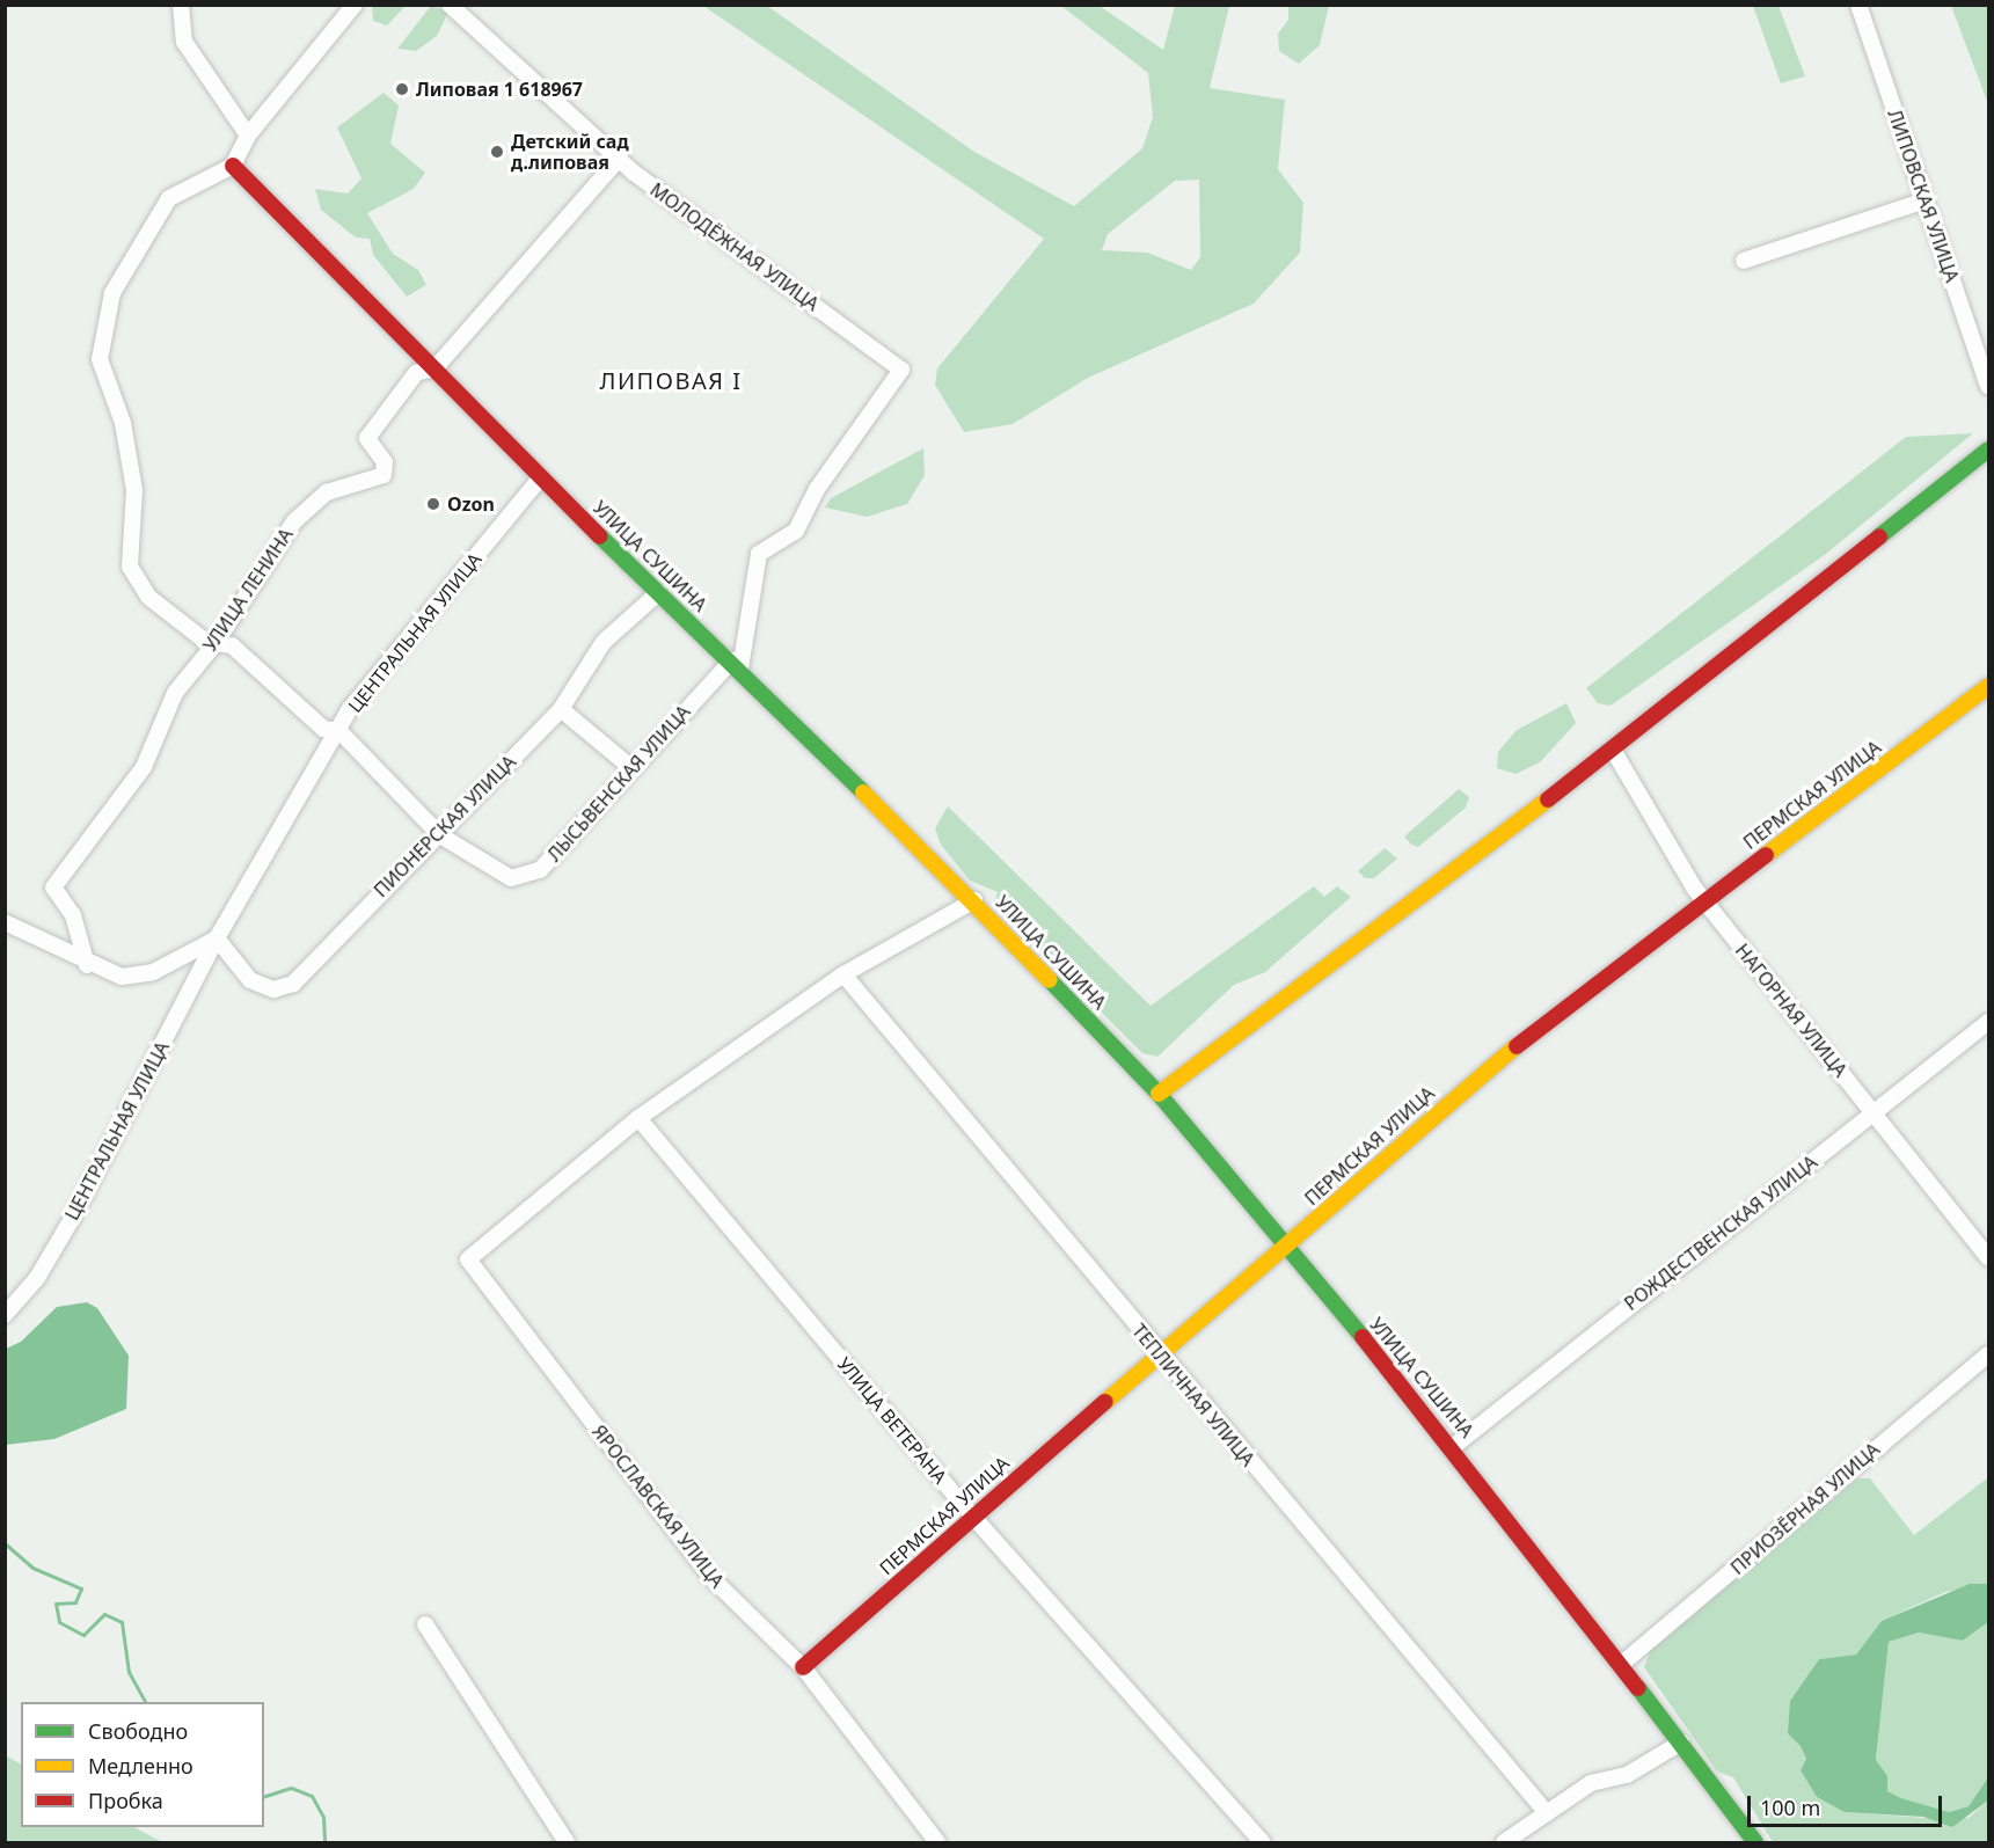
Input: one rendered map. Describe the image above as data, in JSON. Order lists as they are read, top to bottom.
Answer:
{
  "streets": {
    "street": [
      "ЛИПОВСКАЯ УЛИЦА",
      "МОЛОДЁЖНАЯ УЛИЦА",
      "УЛИЦА СУШИНА",
      "УЛИЦА ЛЕНИНА",
      "ЦЕНТРАЛЬНАЯ УЛИЦА",
      "ЛЫСЬВЕНСКАЯ УЛИЦА",
      "ПЕРМСКАЯ УЛИЦА",
      "ПИОНЕРСКАЯ УЛИЦА",
      "НАГОРНАЯ УЛИЦА",
      "РОЖДЕСТВЕНСКАЯ УЛИЦА",
      "ТЕПЛИЧНАЯ УЛИЦА",
      "УЛИЦА ВЕТЕРАНА",
      "ЯРОСЛАВСКАЯ УЛИЦА",
      "ПРИОЗЁРНАЯ УЛИЦА"
    ]
  },
  "crossings": [
    ["МОЛОДЁЖНАЯ УЛИЦА", "УЛИЦА СУШИНА"],
    ["МОЛОДЁЖНАЯ УЛИЦА", "УЛИЦА ЛЕНИНА"],
    ["МОЛОДЁЖНАЯ УЛИЦА", "ЛЫСЬВЕНСКАЯ УЛИЦА"],
    ["УЛИЦА СУШИНА", "УЛИЦА ЛЕНИНА"],
    ["УЛИЦА СУШИНА", "ЦЕНТРАЛЬНАЯ УЛИЦА"],
    ["УЛИЦА СУШИНА", "ЛЫСЬВЕНСКАЯ УЛИЦА"],
    ["УЛИЦА СУШИНА", "ПЕРМСКАЯ УЛИЦА"],
    ["УЛИЦА СУШИНА", "ПИОНЕРСКАЯ УЛИЦА"],
    ["УЛИЦА СУШИНА", "РОЖДЕСТВЕНСКАЯ УЛИЦА"],
    ["УЛИЦА СУШИНА", "ПРИОЗЁРНАЯ УЛИЦА"],
    ["ЦЕНТРАЛЬНАЯ УЛИЦА", "ПИОНЕРСКАЯ УЛИЦА"],
    ["ЛЫСЬВЕНСКАЯ УЛИЦА", "ПИОНЕРСКАЯ УЛИЦА"],
    ["ПЕРМСКАЯ УЛИЦА", "НАГОРНАЯ УЛИЦА"],
    ["ПЕРМСКАЯ УЛИЦА", "ТЕПЛИЧНАЯ УЛИЦА"],
    ["ПЕРМСКАЯ УЛИЦА", "УЛИЦА ВЕТЕРАНА"],
    ["ПЕРМСКАЯ УЛИЦА", "ЯРОСЛАВСКАЯ УЛИЦА"],
    ["НАГОРНАЯ УЛИЦА", "РОЖДЕСТВЕНСКАЯ УЛИЦА"],
    ["УЛИЦА ВЕТЕРАНА", "ЯРОСЛАВСКАЯ УЛИЦА"]
  ],
  "districts": ["ЛИПОВАЯ I"],
  "places": ["Липовая 1 618967", "Детский сад д.липовая", "Ozon"],
  "legend": ["Свободно", "Медленно", "Пробка"],
  "scale_bar": "100 m"
}
